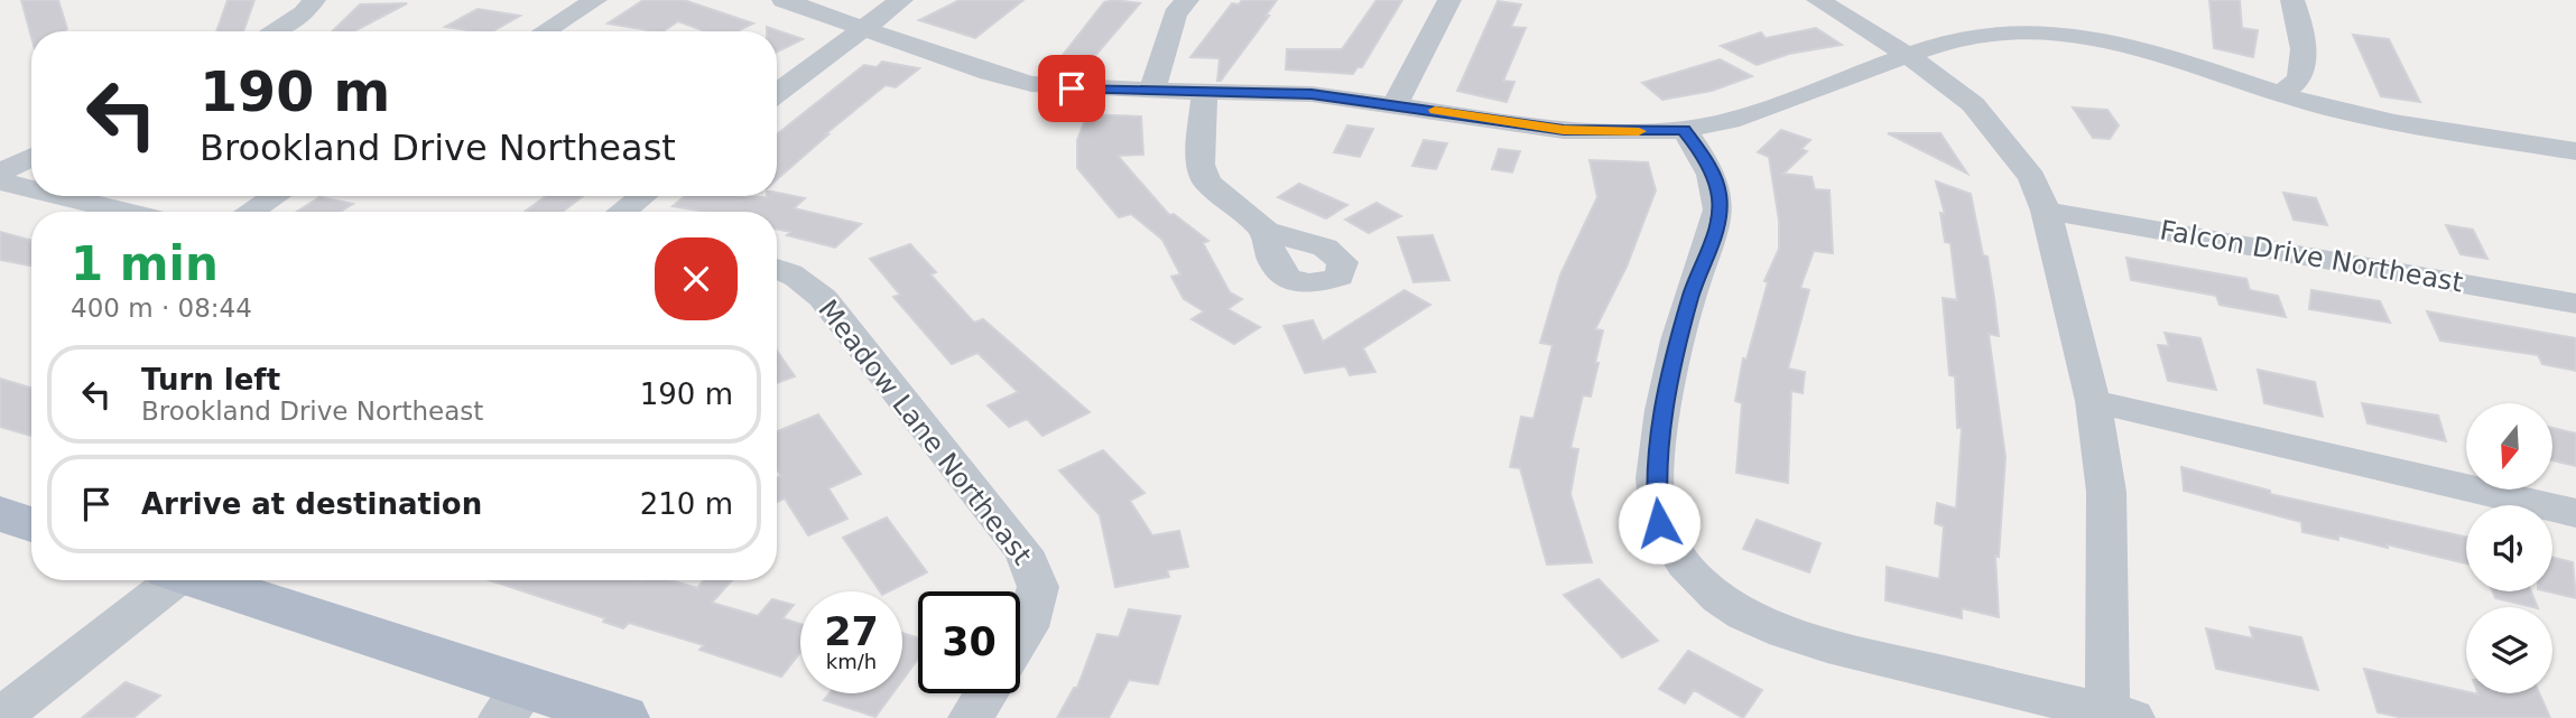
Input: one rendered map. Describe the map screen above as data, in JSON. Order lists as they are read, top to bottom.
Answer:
{
  "streets": {
    "street": ["Falcon Drive Northeast", "Meadow Lane Northeast"]
  },
  "north": "bottom",
  "page": {
    "turn": ["190 m", "Brookland Drive Northeast"],
    "heading": ["1 min", "400 m · 08:44"],
    "list": [
      {
        "name": "Turn left",
        "note": "Brookland Drive Northeast",
        "value": "190 m"
      },
      {
        "name": "Arrive at destination",
        "value": "210 m"
      }
    ],
    "speed": "27 km/h",
    "limit": "30"
  }
}
